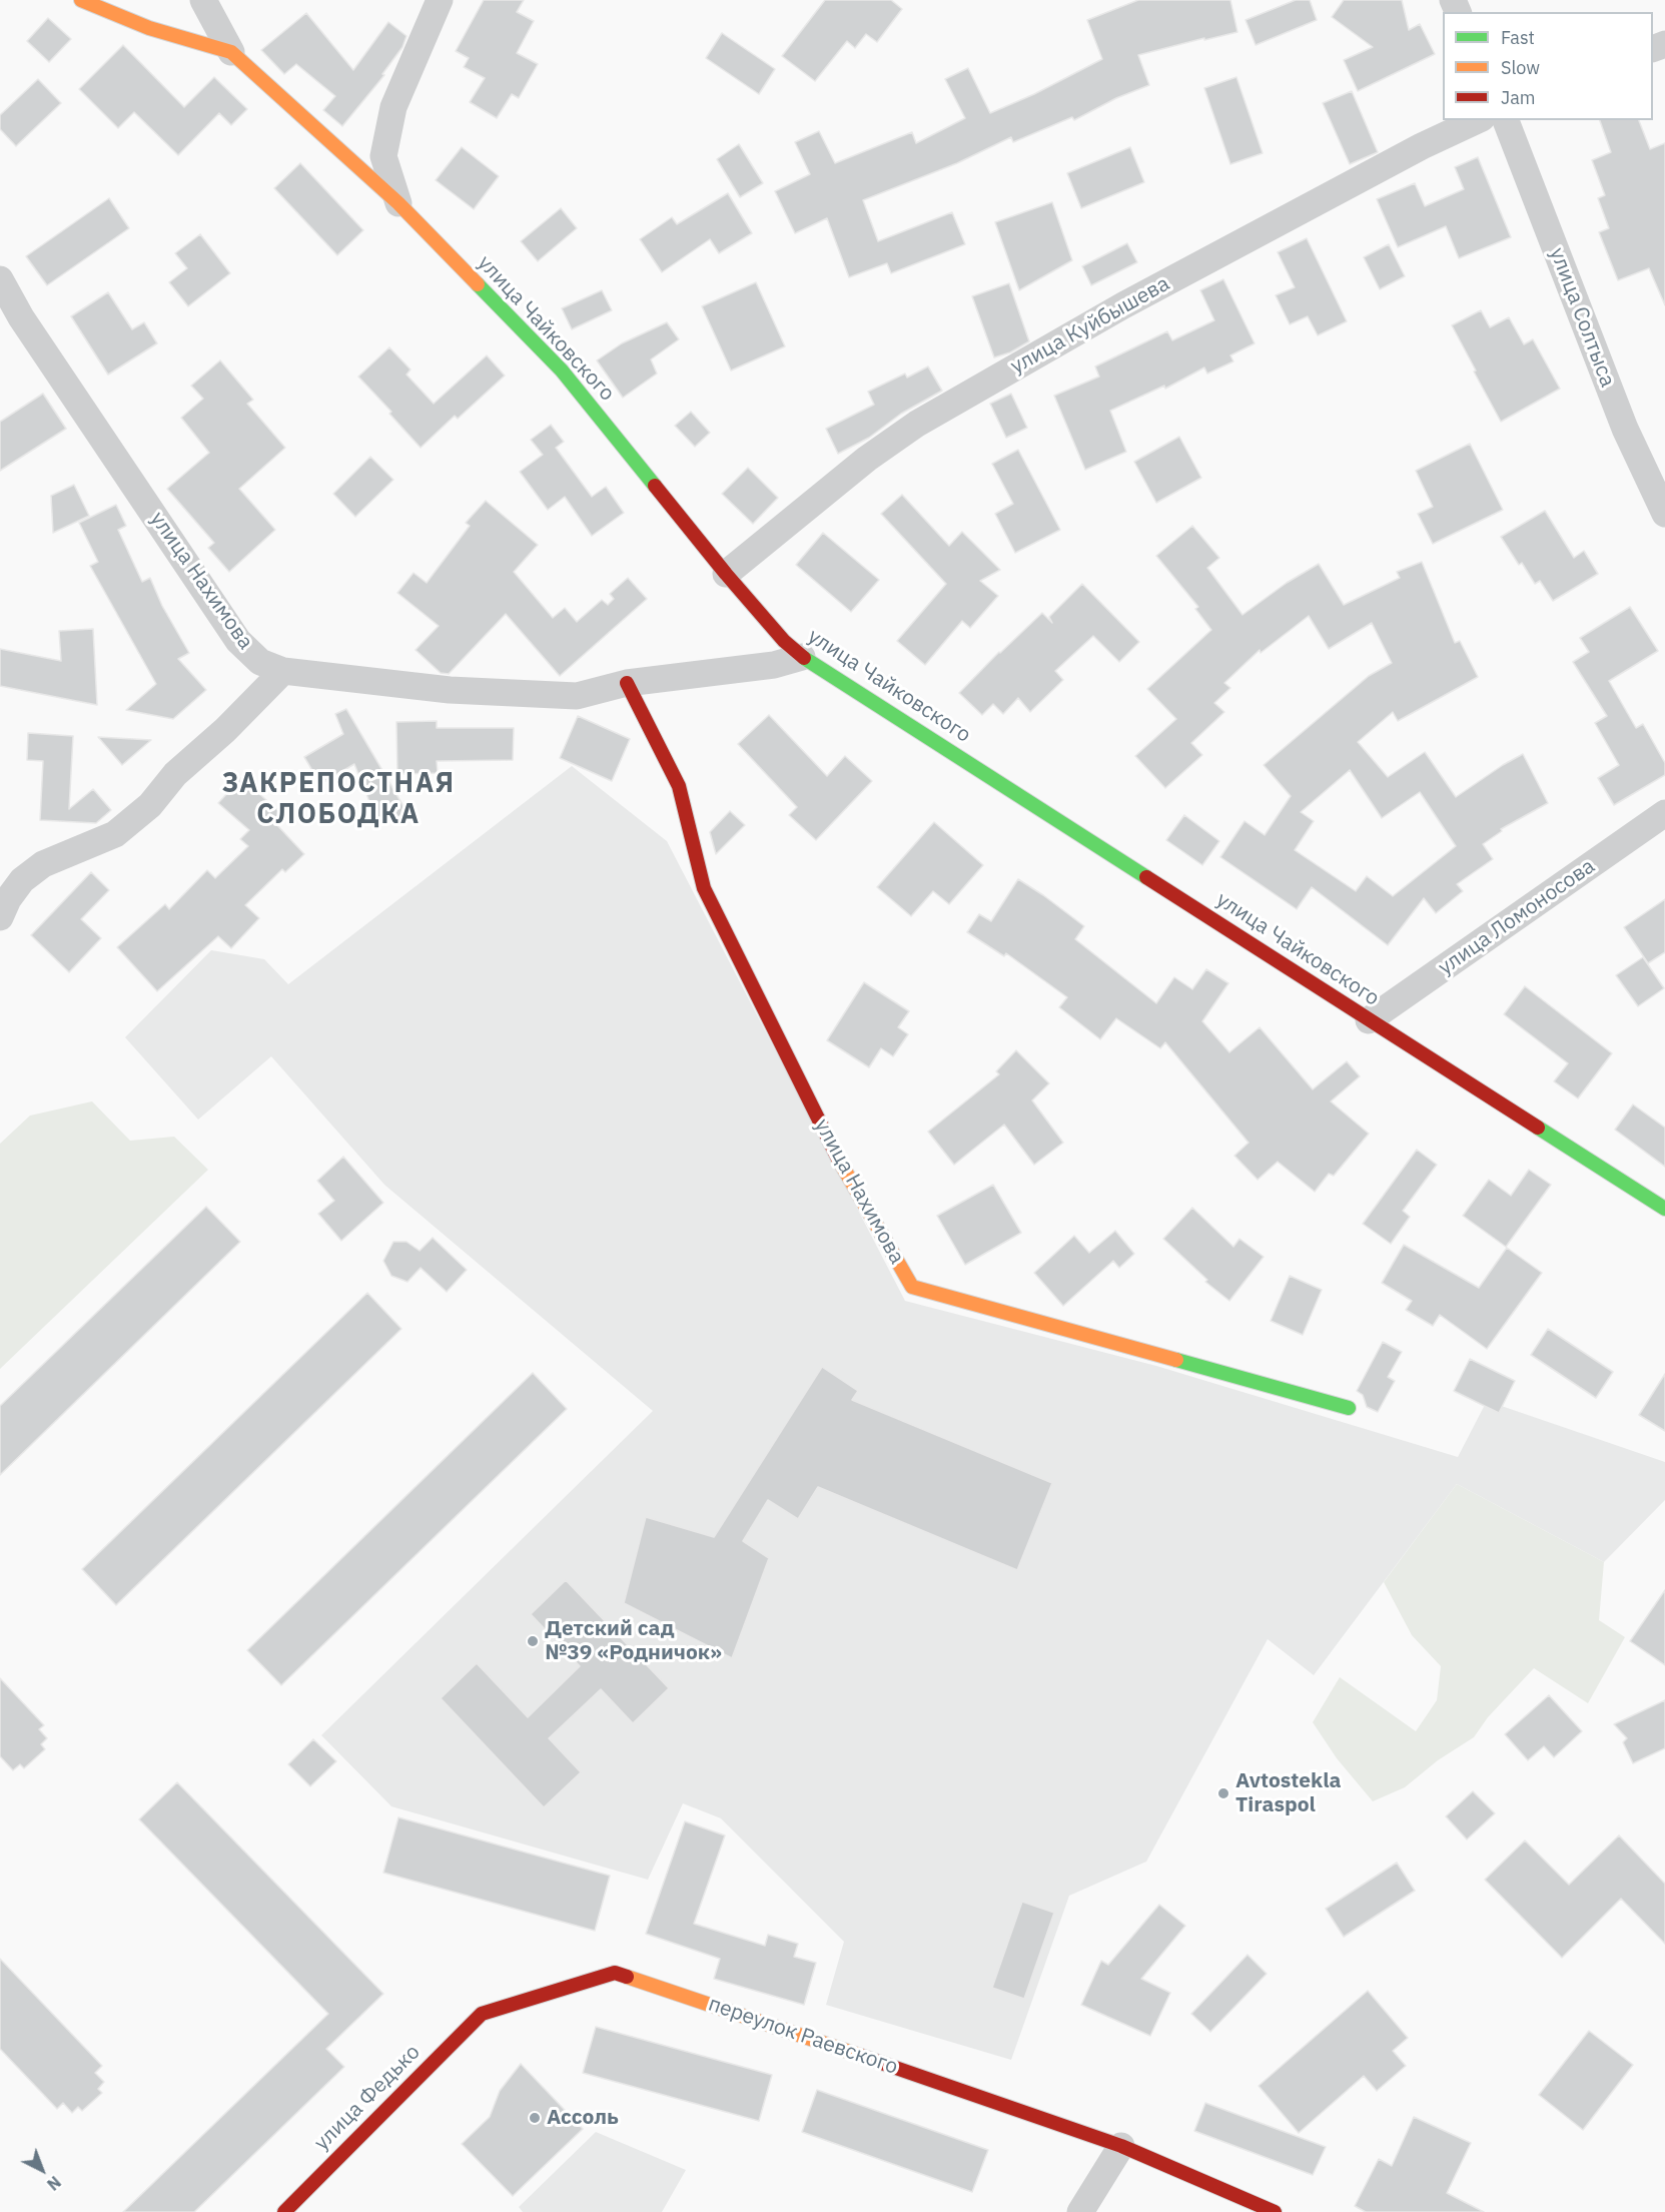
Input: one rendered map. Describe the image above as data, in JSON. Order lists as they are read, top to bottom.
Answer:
{
  "streets": {
    "street": [
      "улица Солтыса",
      "улица Куйбышева",
      "улица Чайковского",
      "улица Нахимова",
      "улица Ломоносова",
      "переулок Раевского",
      "улица Федько"
    ]
  },
  "crossings": [
    ["улица Куйбышева", "улица Чайковского"],
    ["улица Чайковского", "улица Нахимова"],
    ["улица Чайковского", "улица Ломоносова"],
    ["переулок Раевского", "улица Федько"]
  ],
  "districts": ["ЗАКРЕПОСТНАЯ СЛОБОДКА"],
  "places": ["Детский сад №39 «Родничок»", "Avtostekla Tiraspol", "Ассоль"],
  "legend": ["Fast", "Slow", "Jam"],
  "north": "bottom right"
}
